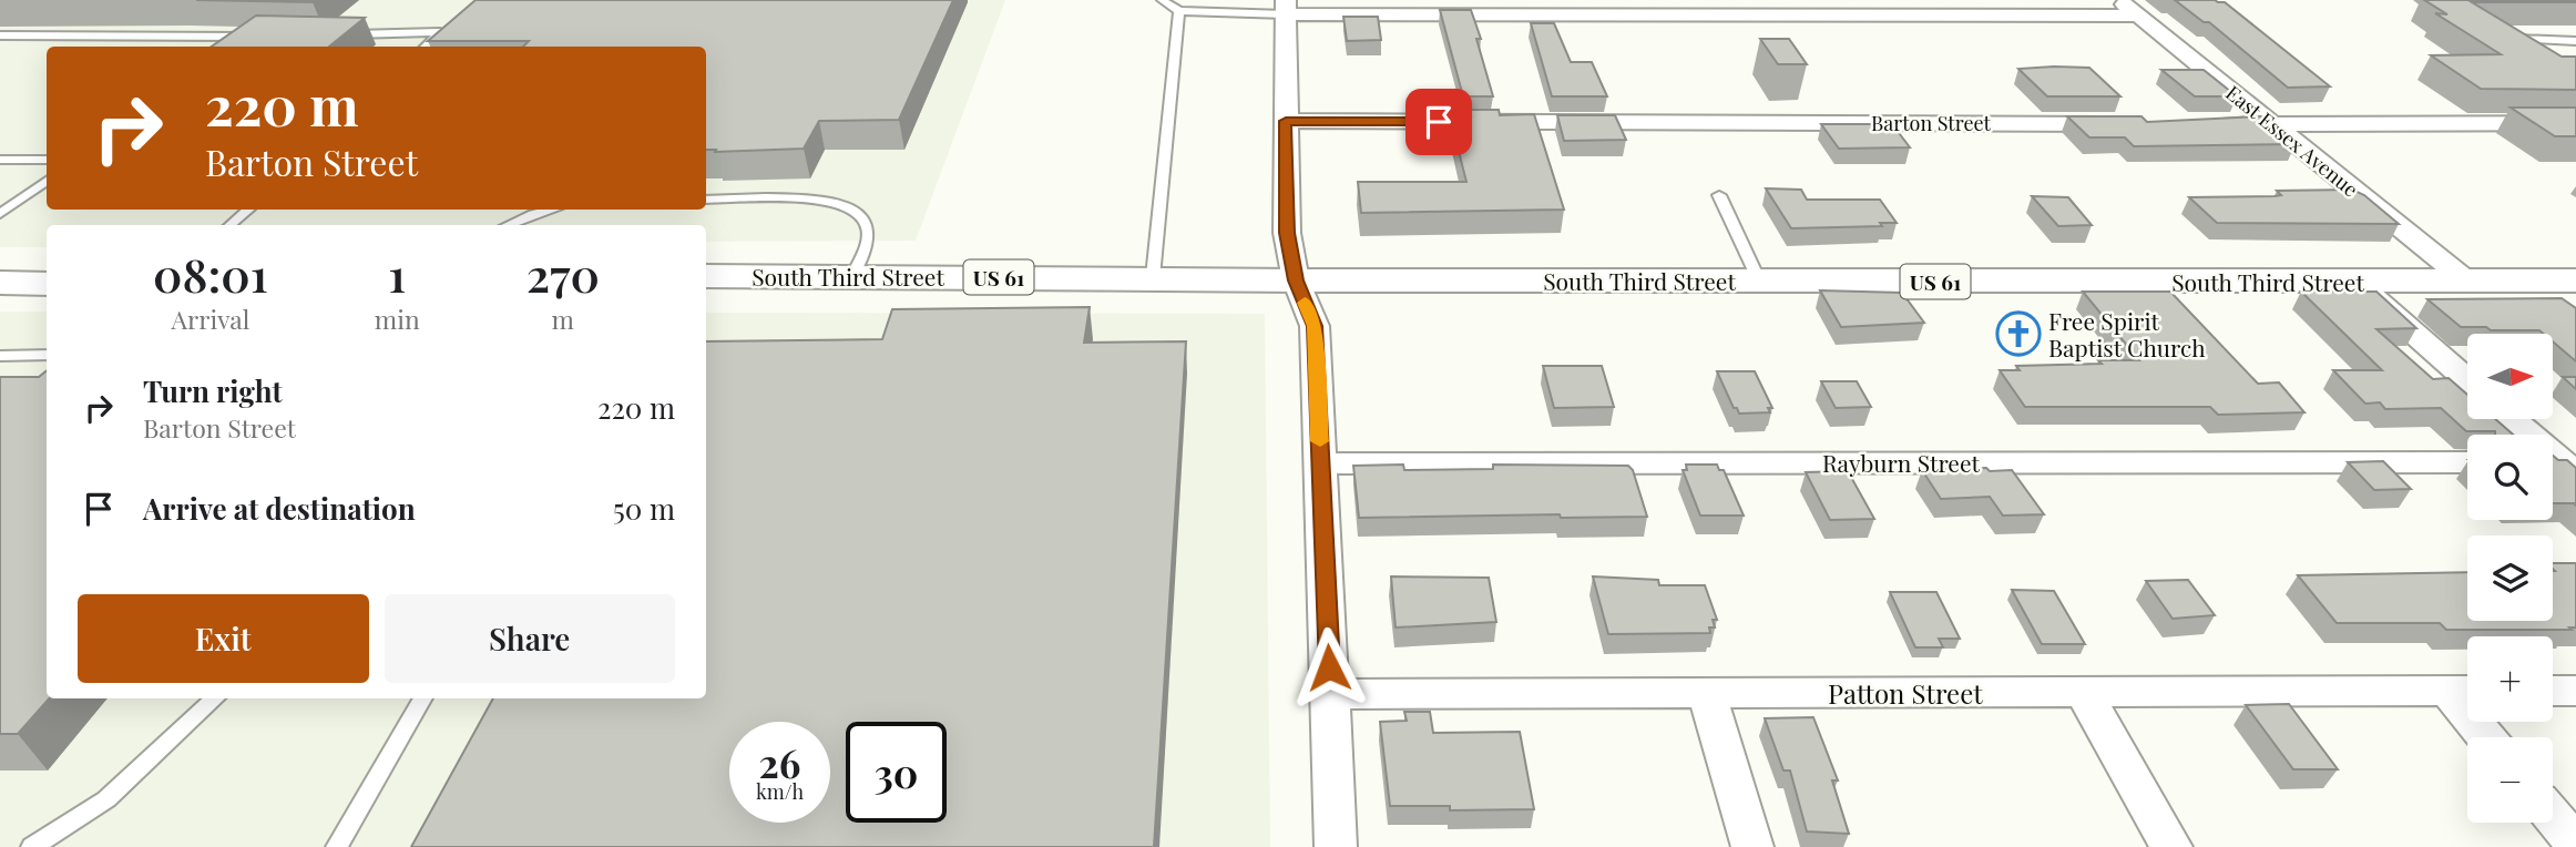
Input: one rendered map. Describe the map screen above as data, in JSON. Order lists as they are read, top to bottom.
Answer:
{
  "streets": {
    "main road": ["South Third Street", "US 61"],
    "street": [
      "Barton Street",
      "East Essex Avenue",
      "Rayburn Street",
      "Patton Street"
    ]
  },
  "crossings": [
    ["East Essex Avenue", "South Third Street"]
  ],
  "places": {
    "church": ["Free Spirit Baptist Church"]
  },
  "north": "right",
  "page": {
    "turn": ["220 m", "Barton Street"],
    "eta": [
      "08:01",
      "Arrival",
      "1",
      "min",
      "270",
      "m"
    ],
    "map_buttons": ["+", "−"],
    "list": [
      {
        "name": "Turn right",
        "note": "Barton Street",
        "value": "220 m"
      },
      {
        "name": "Arrive at destination",
        "value": "50 m"
      }
    ],
    "buttons": ["Exit", "Share"],
    "speed": "26 km/h",
    "limit": "30"
  }
}
